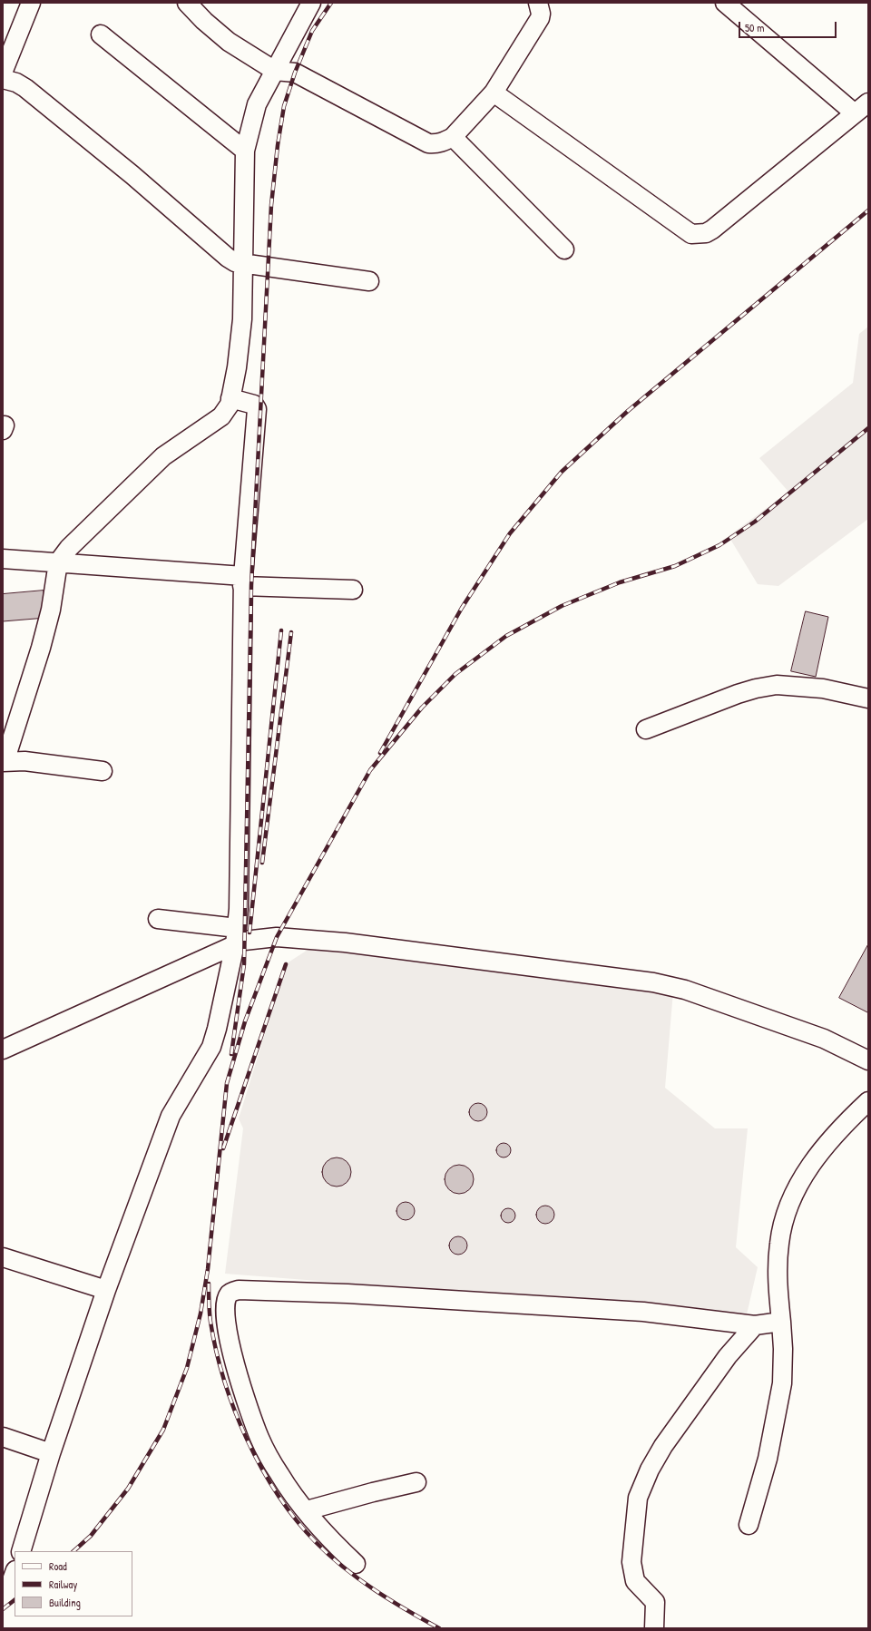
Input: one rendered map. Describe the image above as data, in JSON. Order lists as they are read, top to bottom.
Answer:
{
  "legend": ["Road", "Railway", "Building"],
  "scale_bar": "50 m"
}
